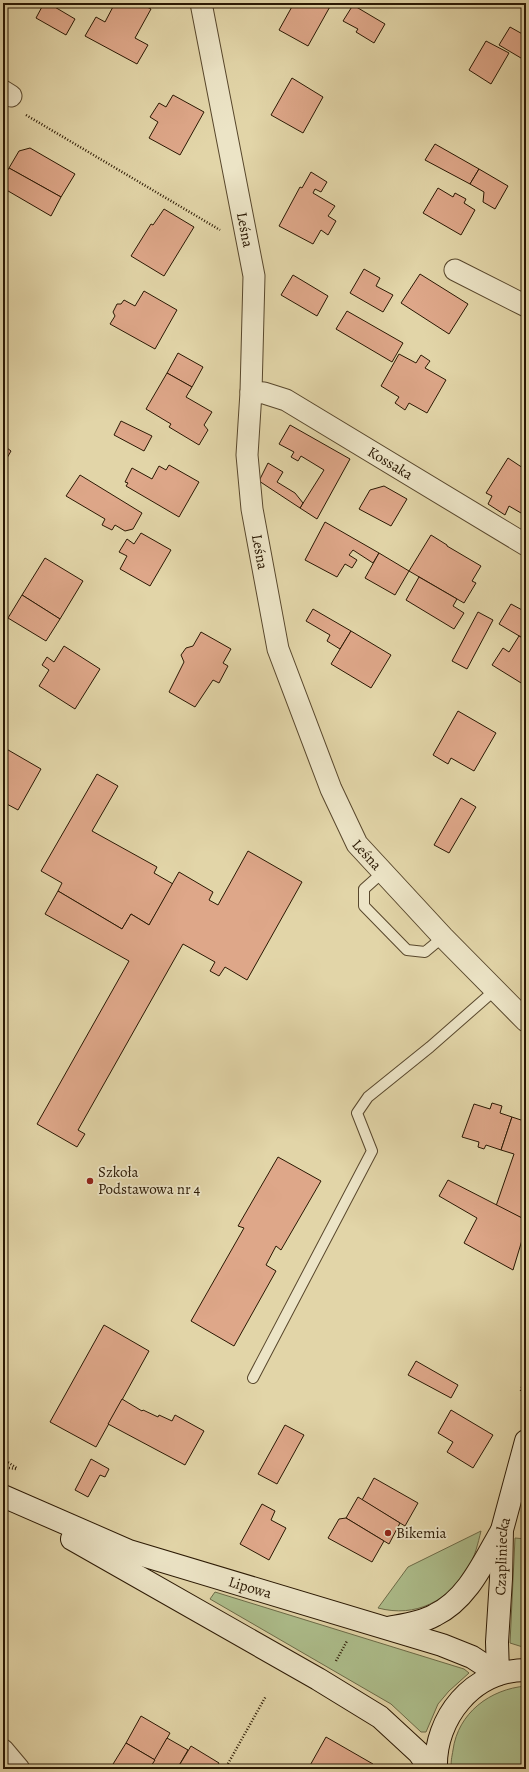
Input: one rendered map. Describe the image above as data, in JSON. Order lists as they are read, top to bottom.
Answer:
{
  "streets": {
    "street": [
      "Leśna",
      "Kossaka",
      "Czapliniecka",
      "Lipowa"
    ]
  },
  "crossings": [
    ["Leśna", "Kossaka"],
    ["Czapliniecka", "Lipowa"]
  ],
  "places": ["Szkoła Podstawowa nr 4", "Bikemia"]
}
